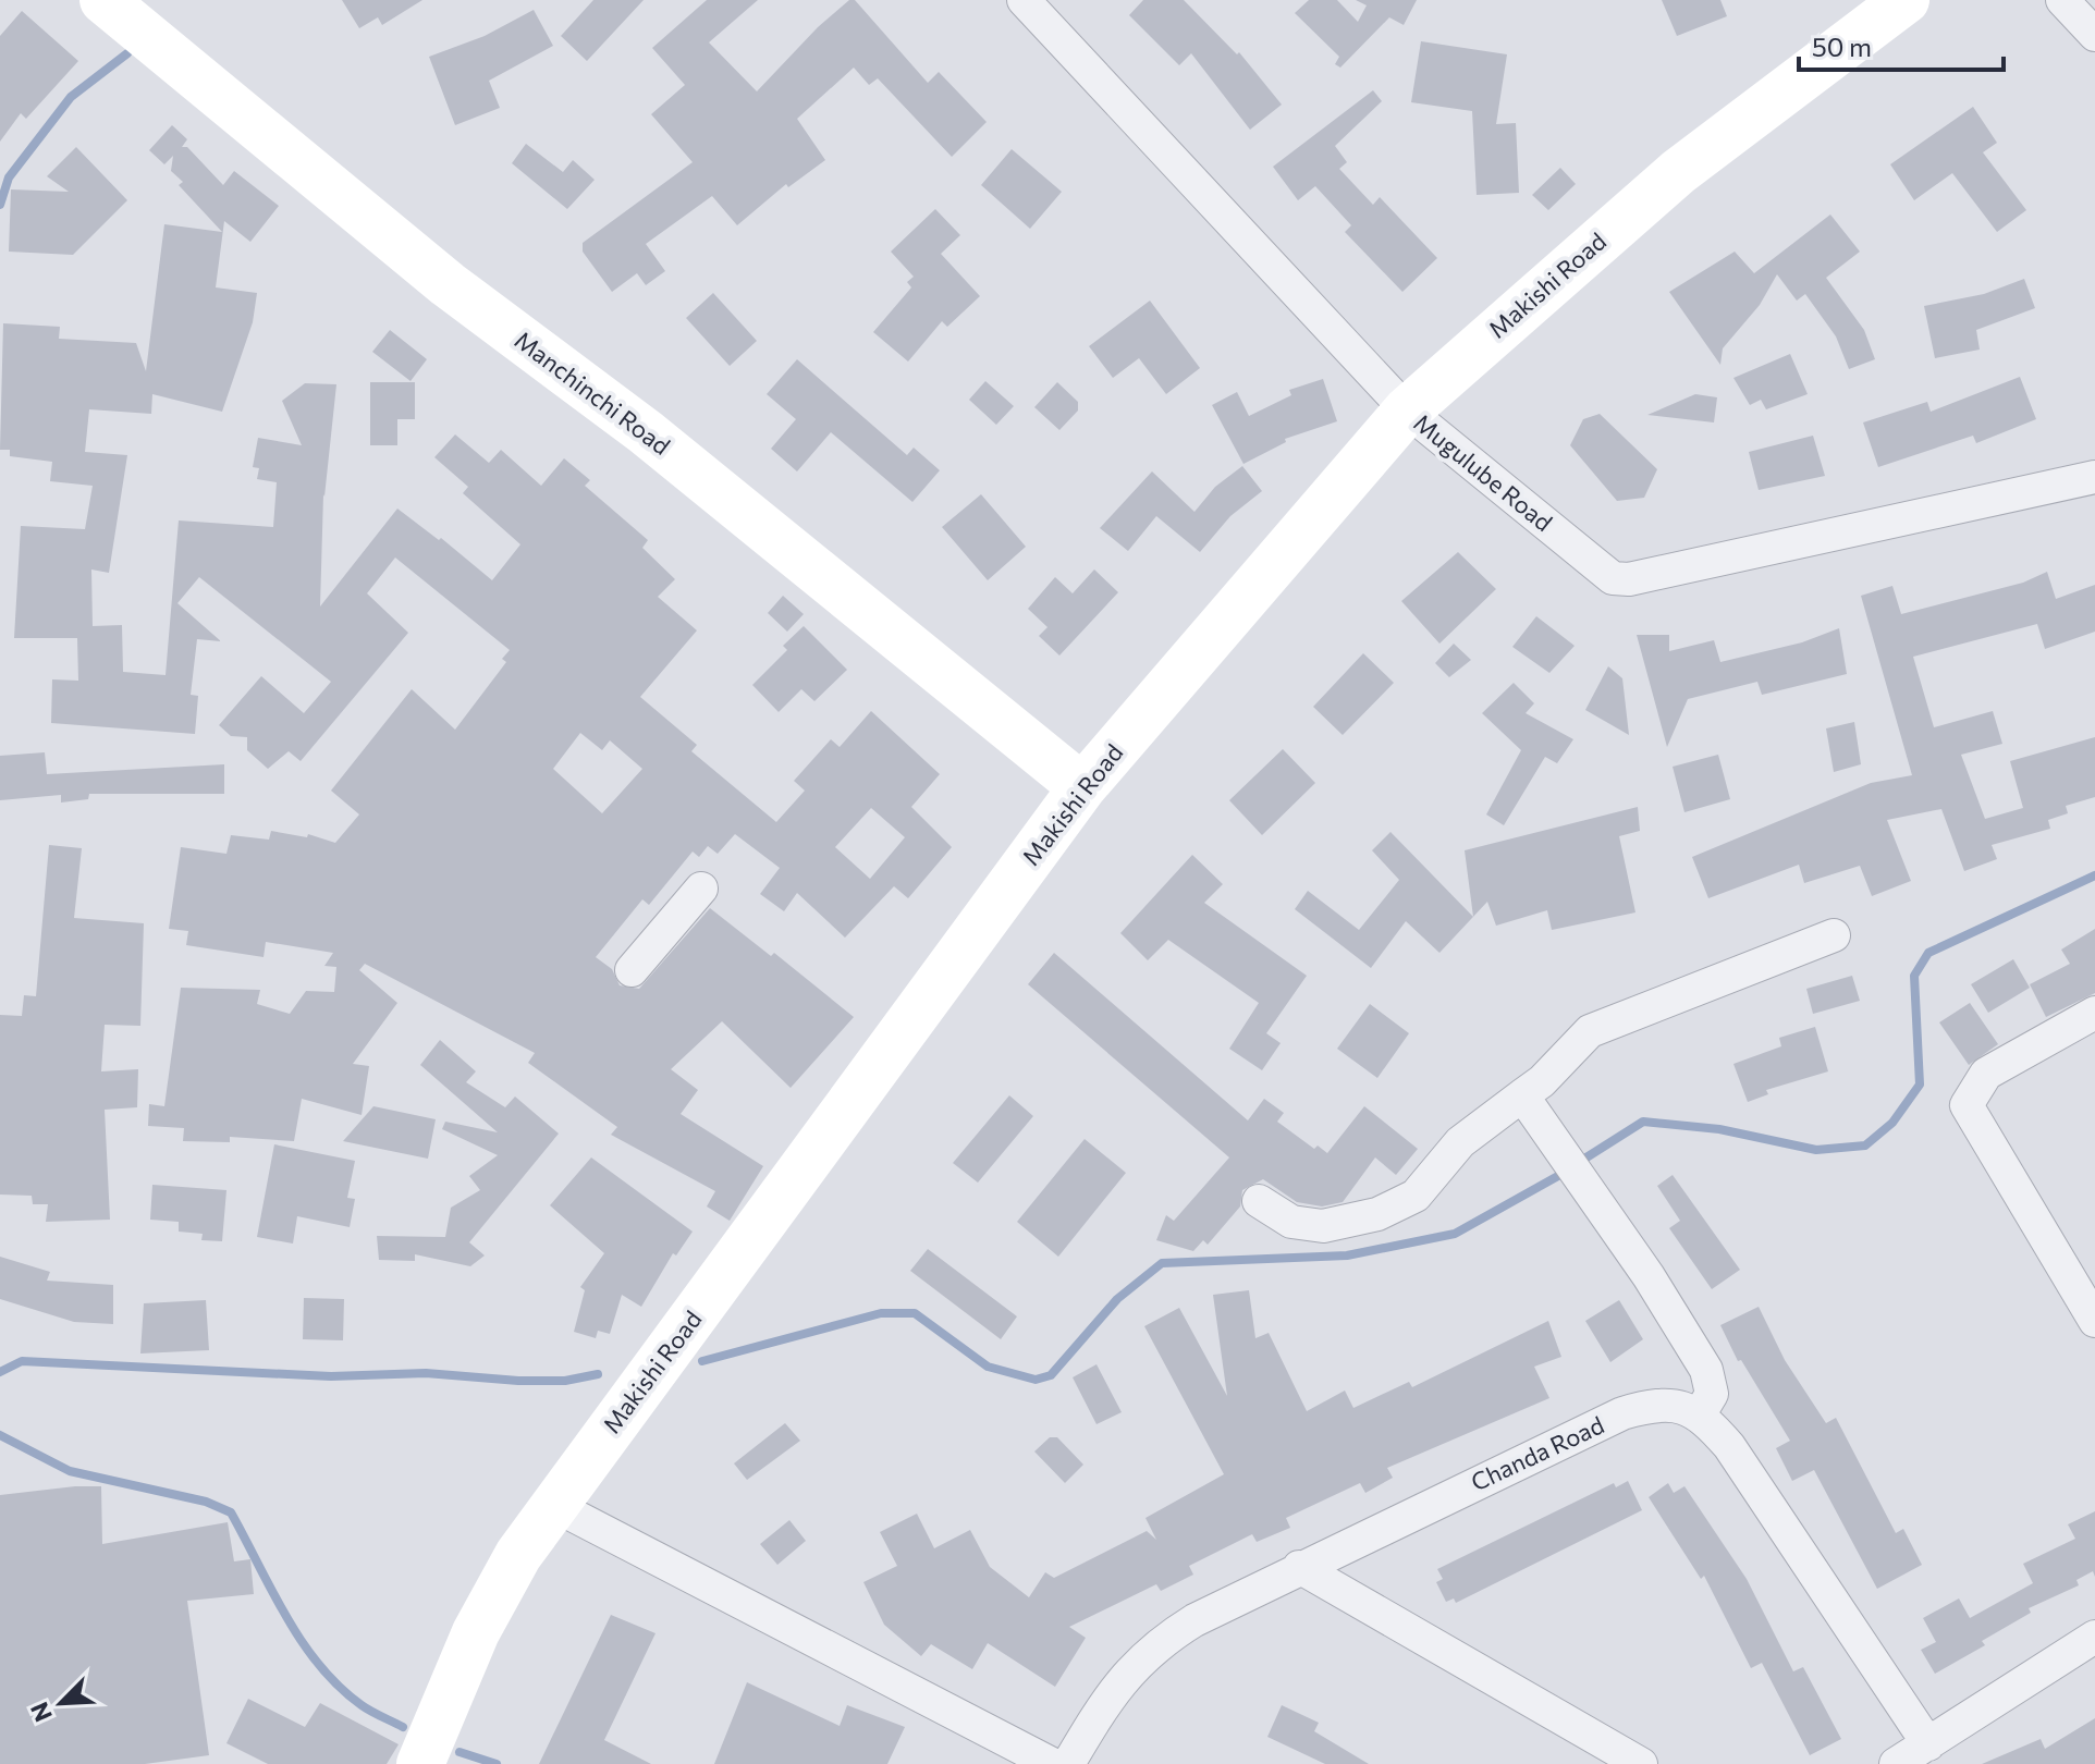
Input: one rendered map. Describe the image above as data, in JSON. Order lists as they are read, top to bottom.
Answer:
{
  "streets": {
    "main road": ["Makishi Road", "Manchinchi Road"],
    "street": ["Mugulube Road", "Chanda Road"]
  },
  "crossings": [
    ["Makishi Road", "Manchinchi Road"],
    ["Makishi Road", "Mugulube Road"]
  ],
  "scale_bar": "50 m",
  "north": "bottom left"
}
